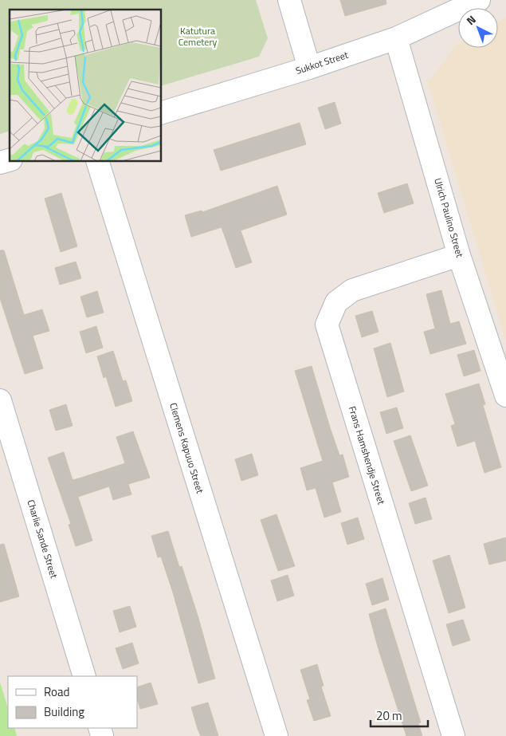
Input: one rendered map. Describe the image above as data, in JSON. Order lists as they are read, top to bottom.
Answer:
{
  "streets": {
    "street": [
      "Sukkot Street",
      "Ulrich Paulino Street",
      "Clemens Kapuuo Street",
      "Frans Hamshendje Street",
      "Charlie Sande Street"
    ]
  },
  "crossings": [
    ["Sukkot Street", "Ulrich Paulino Street"],
    ["Ulrich Paulino Street", "Frans Hamshendje Street"]
  ],
  "parks": ["Katutura Cemetery"],
  "legend": ["Road", "Building"],
  "scale_bar": "20 m",
  "north": "top left"
}
